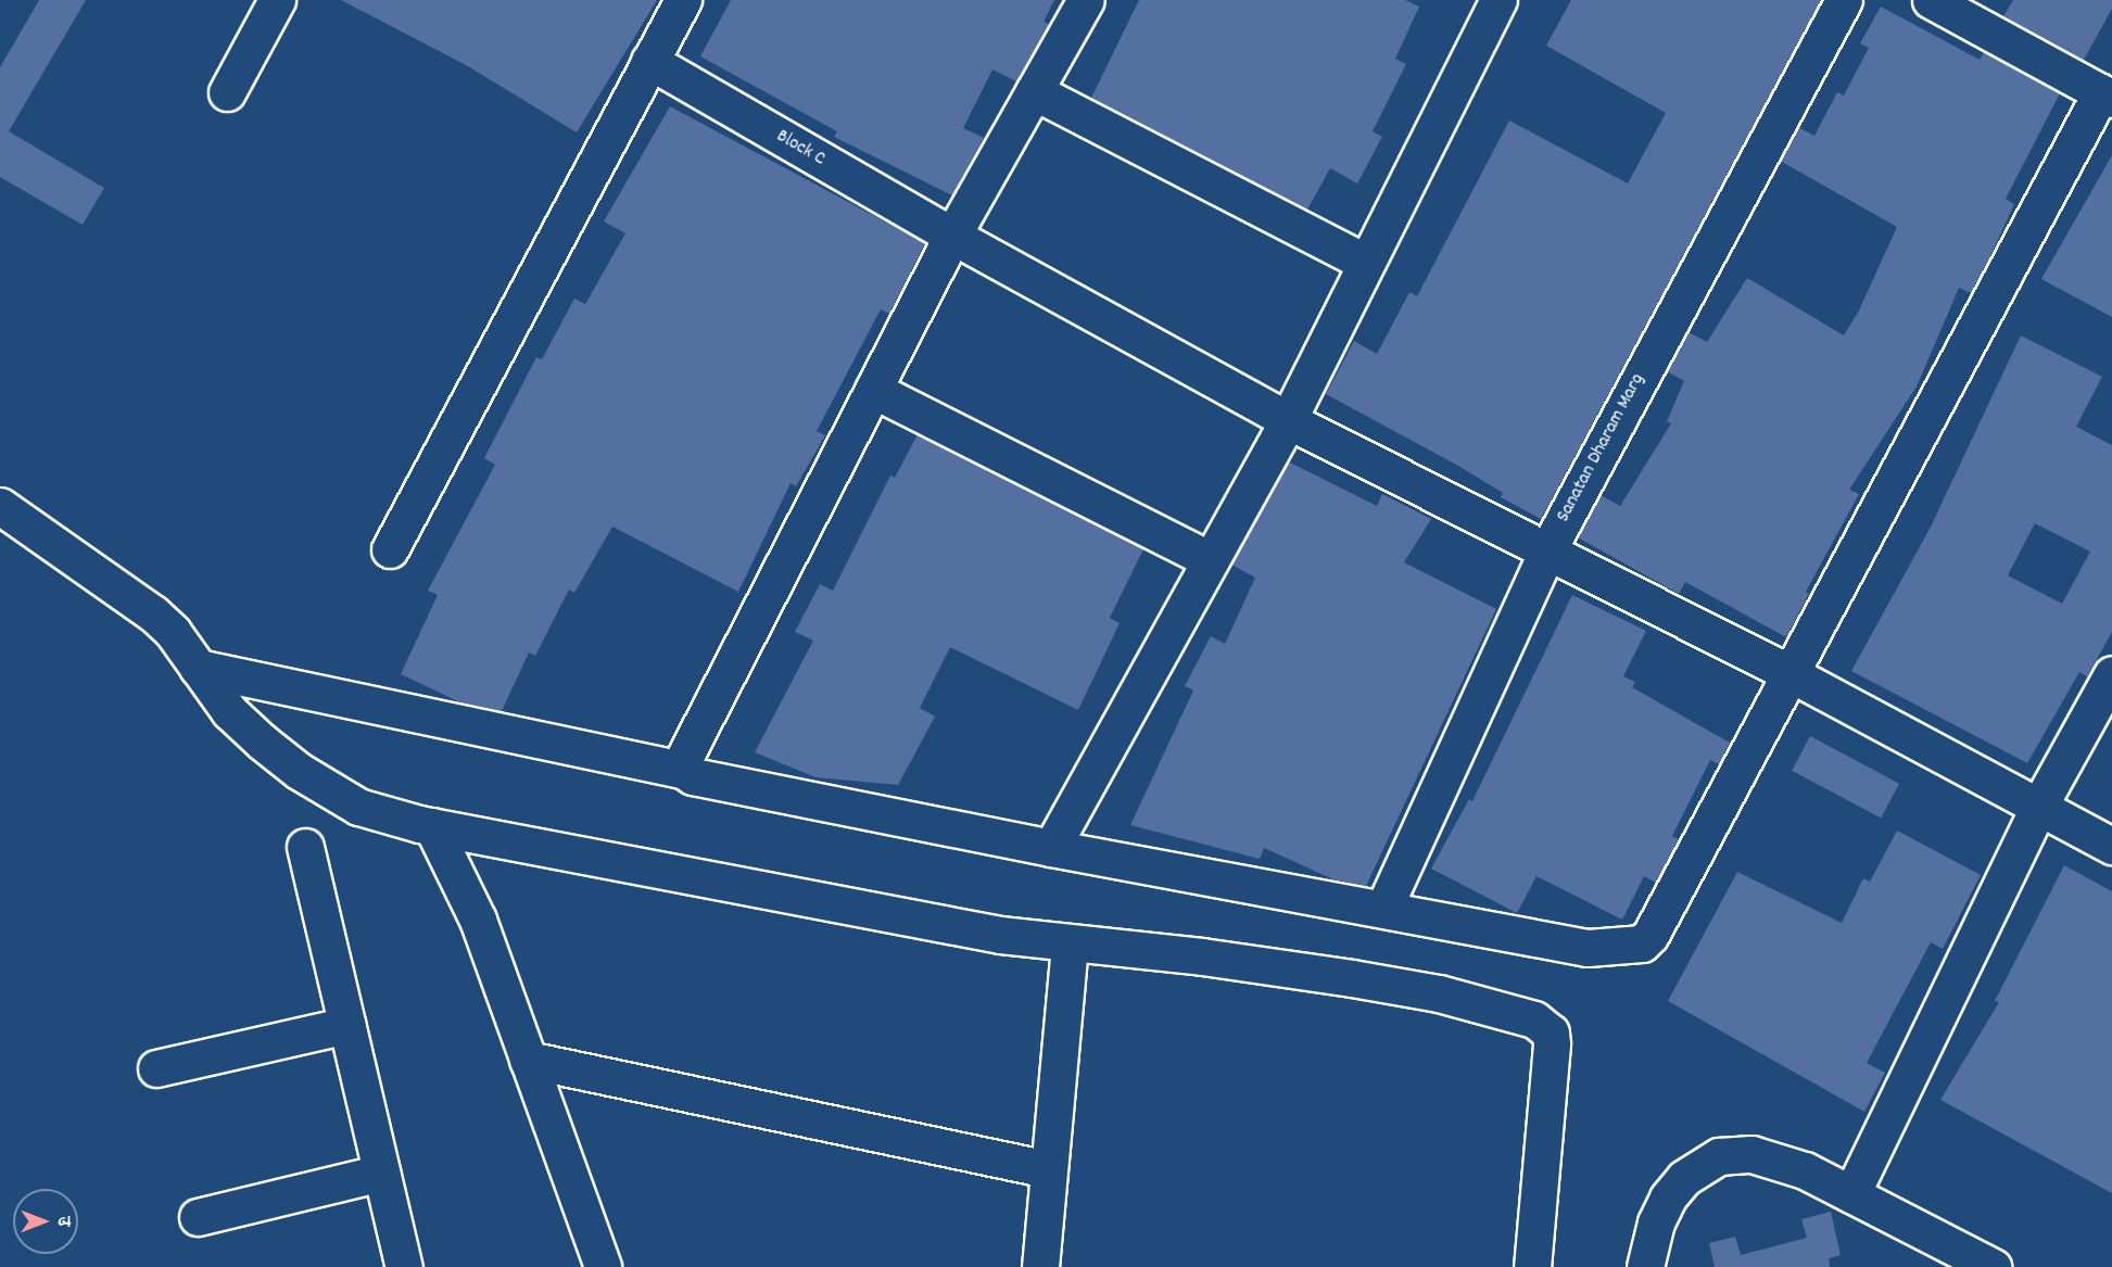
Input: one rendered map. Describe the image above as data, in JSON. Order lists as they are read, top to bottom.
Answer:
{
  "streets": {
    "street": ["Block C", "Sanatan Dharam Marg"]
  },
  "crossings": [
    ["Block C", "Sanatan Dharam Marg"]
  ],
  "north": "right"
}
